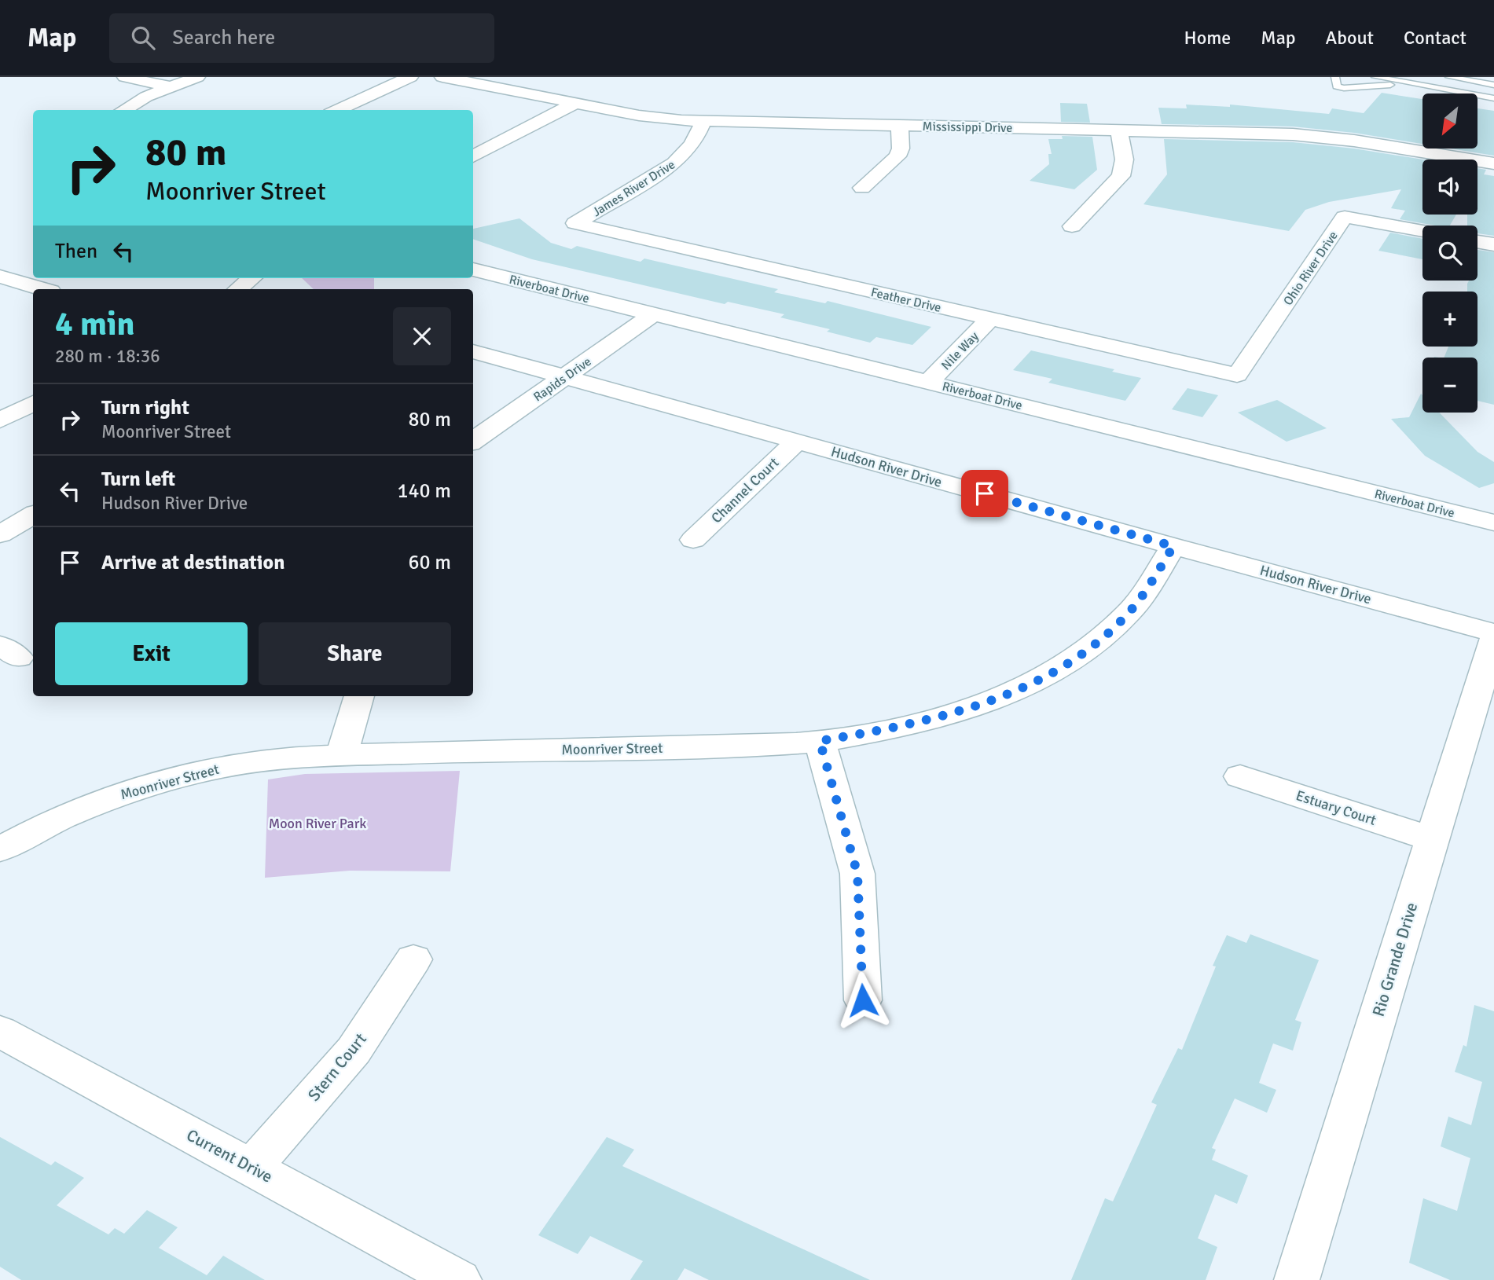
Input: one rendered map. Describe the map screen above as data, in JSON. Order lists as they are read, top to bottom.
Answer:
{
  "streets": {
    "street": [
      "Mississippi Drive",
      "James River Drive",
      "Ohio River Drive",
      "Riverboat Drive",
      "Feather Drive",
      "Nile Way",
      "Rapids Drive",
      "Hudson River Drive",
      "Channel Court",
      "Moonriver Street",
      "Estuary Court",
      "Rio Grande Drive",
      "Stern Court",
      "Current Drive"
    ]
  },
  "crossings": [
    ["Mississippi Drive", "James River Drive"],
    ["James River Drive", "Feather Drive"],
    ["Ohio River Drive", "Feather Drive"],
    ["Riverboat Drive", "Nile Way"],
    ["Riverboat Drive", "Rapids Drive"],
    ["Feather Drive", "Nile Way"],
    ["Rapids Drive", "Hudson River Drive"],
    ["Hudson River Drive", "Channel Court"],
    ["Hudson River Drive", "Moonriver Street"],
    ["Estuary Court", "Rio Grande Drive"],
    ["Stern Court", "Current Drive"]
  ],
  "parks": ["Moon River Park"],
  "north": "bottom left",
  "page": {
    "header": "Map",
    "search": "Search here",
    "nav": [
      "Home",
      "Map",
      "About",
      "Contact"
    ],
    "map_buttons": ["+", "−"],
    "turn": ["80 m", "Moonriver Street"],
    "then": "Then",
    "heading": ["4 min", "280 m · 18:36"],
    "list": [
      {
        "name": "Turn right",
        "note": "Moonriver Street",
        "value": "80 m"
      },
      {
        "name": "Turn left",
        "note": "Hudson River Drive",
        "value": "140 m"
      },
      {
        "name": "Arrive at destination",
        "value": "60 m"
      }
    ],
    "buttons": ["Exit", "Share"]
  }
}
